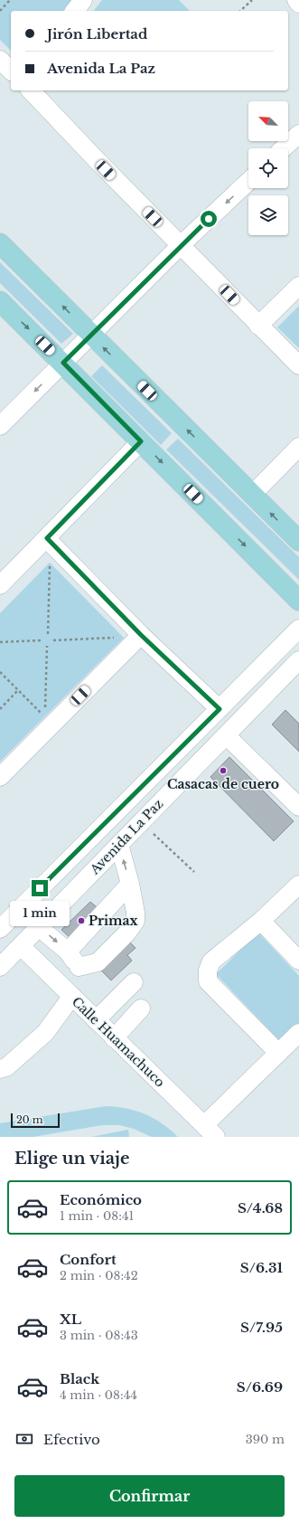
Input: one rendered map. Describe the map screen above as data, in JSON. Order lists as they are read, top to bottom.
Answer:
{
  "streets": {
    "street": ["Avenida La Paz", "Calle Huamachuco"]
  },
  "crossings": [
    ["Avenida La Paz", "Calle Huamachuco"]
  ],
  "places": ["Casacas de cuero", "Primax"],
  "scale_bar": "20 m",
  "north": "top left",
  "page": {
    "banner": ["Jirón Libertad", "Avenida La Paz"],
    "bubble": "1 min",
    "scale": "20 m",
    "heading": "Elige un viaje",
    "list": [
      {
        "name": "Económico",
        "note": "1 min · 08:41",
        "value": "S/4.68"
      },
      {
        "name": "Confort",
        "note": "2 min · 08:42",
        "value": "S/6.31"
      },
      {
        "name": "XL",
        "note": "3 min · 08:43",
        "value": "S/7.95"
      },
      {
        "name": "Black",
        "note": "4 min · 08:44",
        "value": "S/6.69"
      }
    ],
    "pay": ["Efectivo", "390 m"],
    "buttons": "Confirmar"
  }
}
